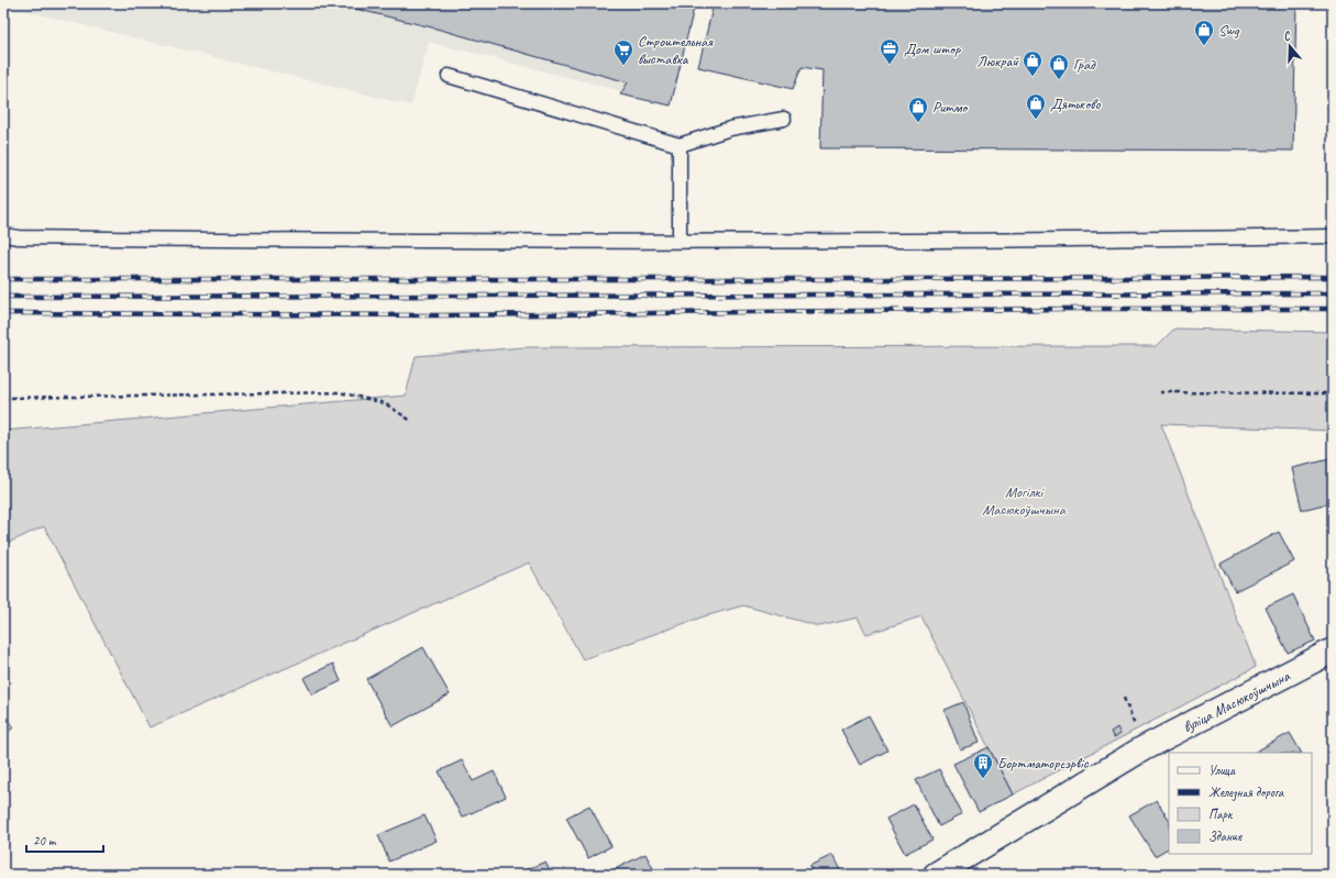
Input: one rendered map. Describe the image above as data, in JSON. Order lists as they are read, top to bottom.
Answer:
{
  "streets": {
    "street": ["вуліца Масюкоўшчына"]
  },
  "parks": ["Могілкі Масюкоўшчына"],
  "places": {
    "shop": [
      "Swg",
      "Люкрай",
      "Град",
      "Дятьково",
      "Ритмо"
    ],
    "office": ["Дом штор"],
    "supermarket": ["Строительная выставка"],
    "building": ["Бортматорсэрвіс"]
  },
  "legend": [
    "Улица",
    "Железная дорога",
    "Парк",
    "Здание"
  ],
  "scale_bar": "20 m",
  "north": "top"
}
